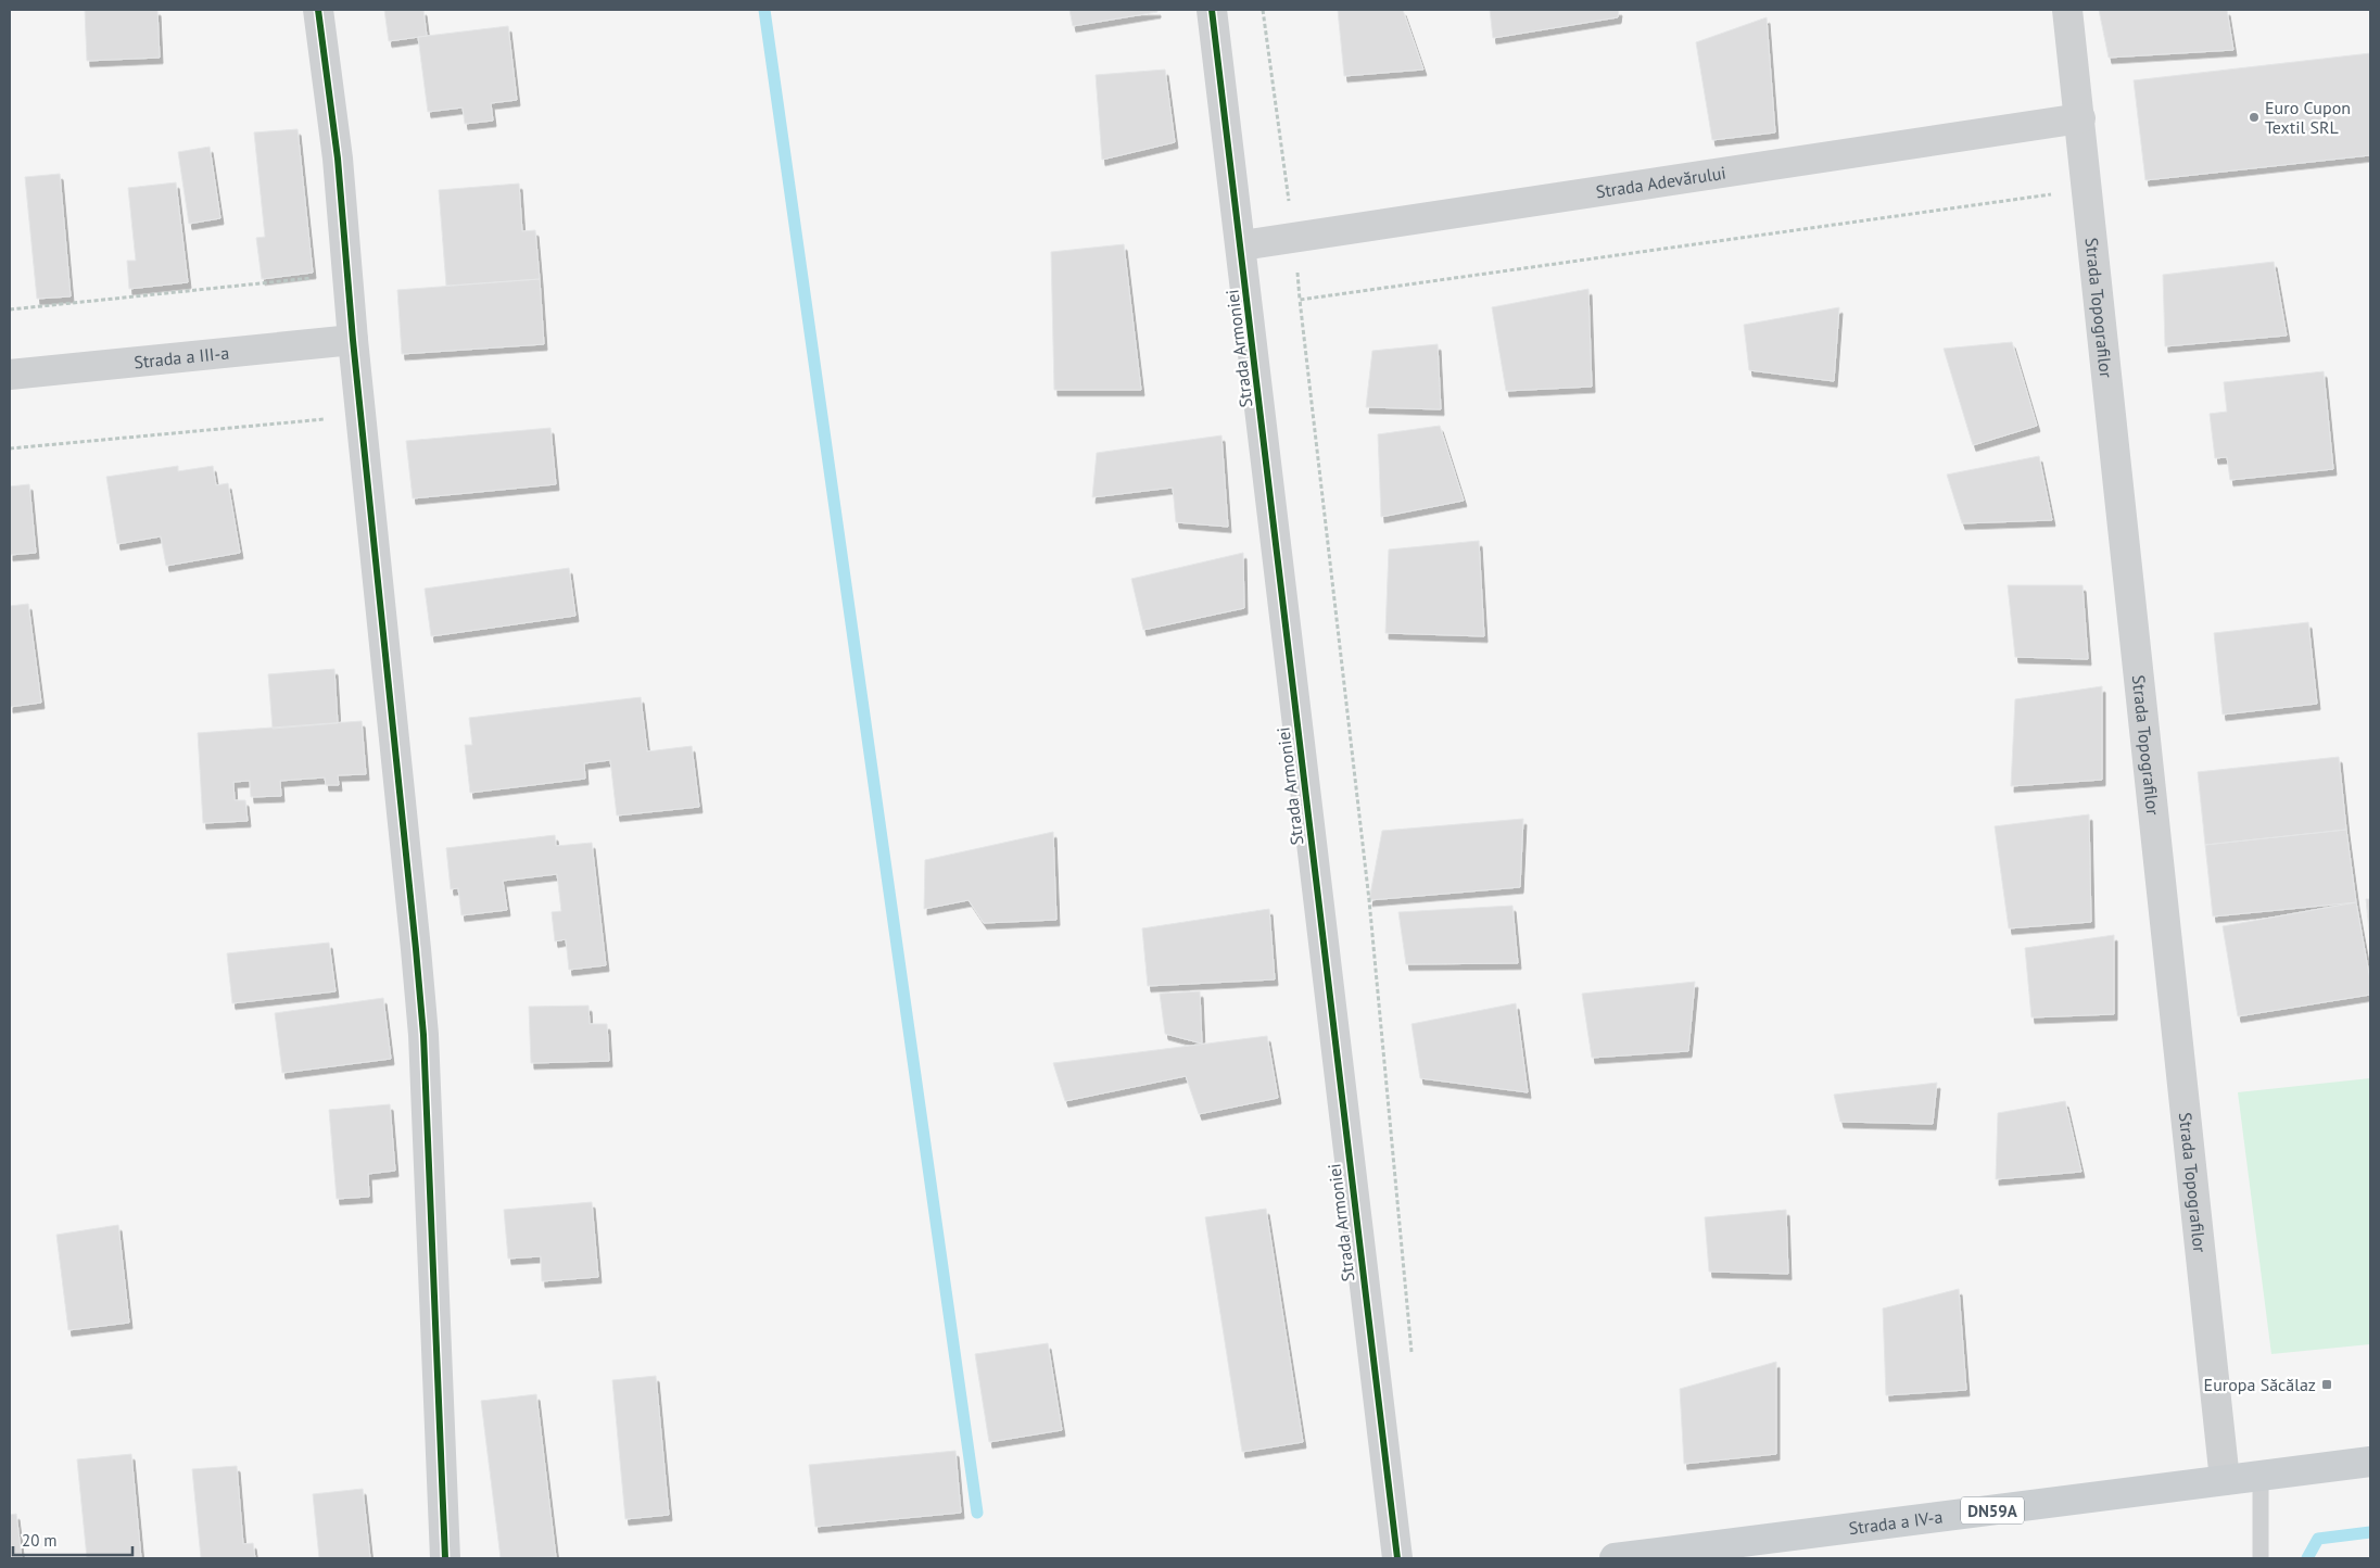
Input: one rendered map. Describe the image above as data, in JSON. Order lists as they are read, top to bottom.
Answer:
{
  "streets": {
    "main road": ["DN59A", "Strada a IV-a"],
    "street": [
      "Strada Adevărului",
      "Strada Topografilor",
      "Strada Armoniei",
      "Strada a III-a"
    ]
  },
  "crossings": [
    ["Strada Adevărului", "Strada Topografilor"],
    ["Strada Adevărului", "Strada Armoniei"],
    ["Strada Topografilor", "Strada a IV-a"]
  ],
  "places": {
    "other": ["Euro Cupon Textil SRL"],
    "transit": ["Europa Săcălaz"]
  },
  "scale_bar": "20 m"
}
